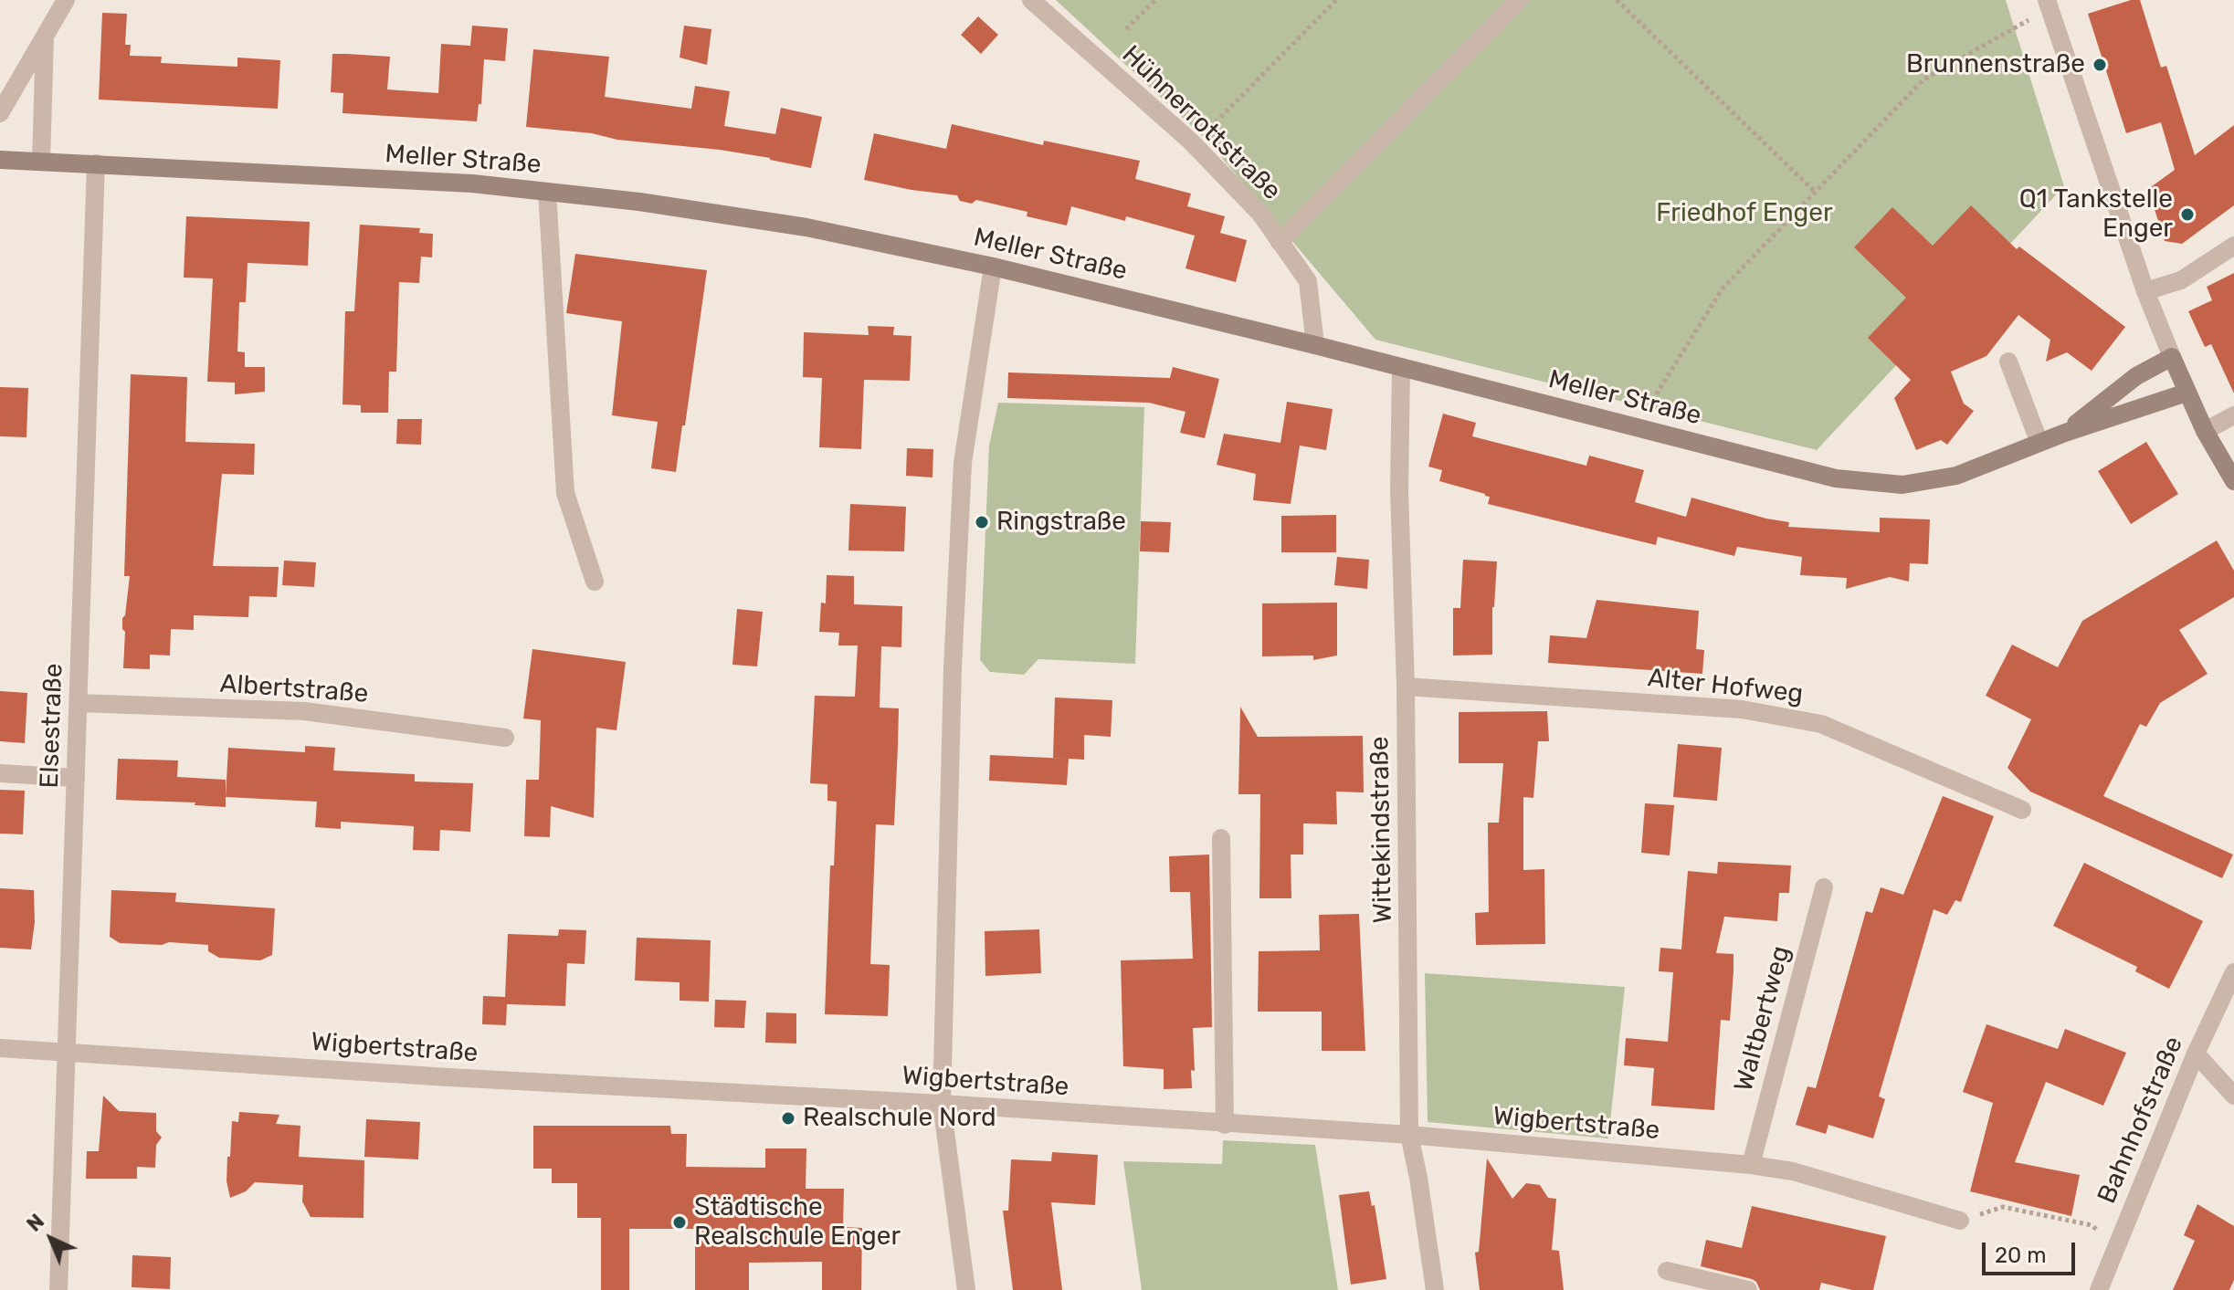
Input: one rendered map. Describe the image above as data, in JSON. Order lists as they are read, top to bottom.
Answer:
{
  "streets": {
    "main road": ["Meller Straße"],
    "street": [
      "Hühnerrottstraße",
      "Alter Hofweg",
      "Albertstraße",
      "Elsestraße",
      "Wittekindstraße",
      "Waltbertweg",
      "Wigbertstraße",
      "Bahnhofstraße"
    ]
  },
  "crossings": [
    ["Hühnerrottstraße", "Meller Straße"],
    ["Meller Straße", "Elsestraße"],
    ["Meller Straße", "Wittekindstraße"],
    ["Alter Hofweg", "Wittekindstraße"],
    ["Albertstraße", "Elsestraße"],
    ["Elsestraße", "Wigbertstraße"],
    ["Wittekindstraße", "Wigbertstraße"],
    ["Waltbertweg", "Wigbertstraße"]
  ],
  "parks": ["Friedhof Enger"],
  "places": [
    "Brunnenstraße",
    "Q1 Tankstelle Enger",
    "Ringstraße",
    "Realschule Nord",
    "Städtische Realschule Enger"
  ],
  "scale_bar": "20 m",
  "north": "top left"
}
